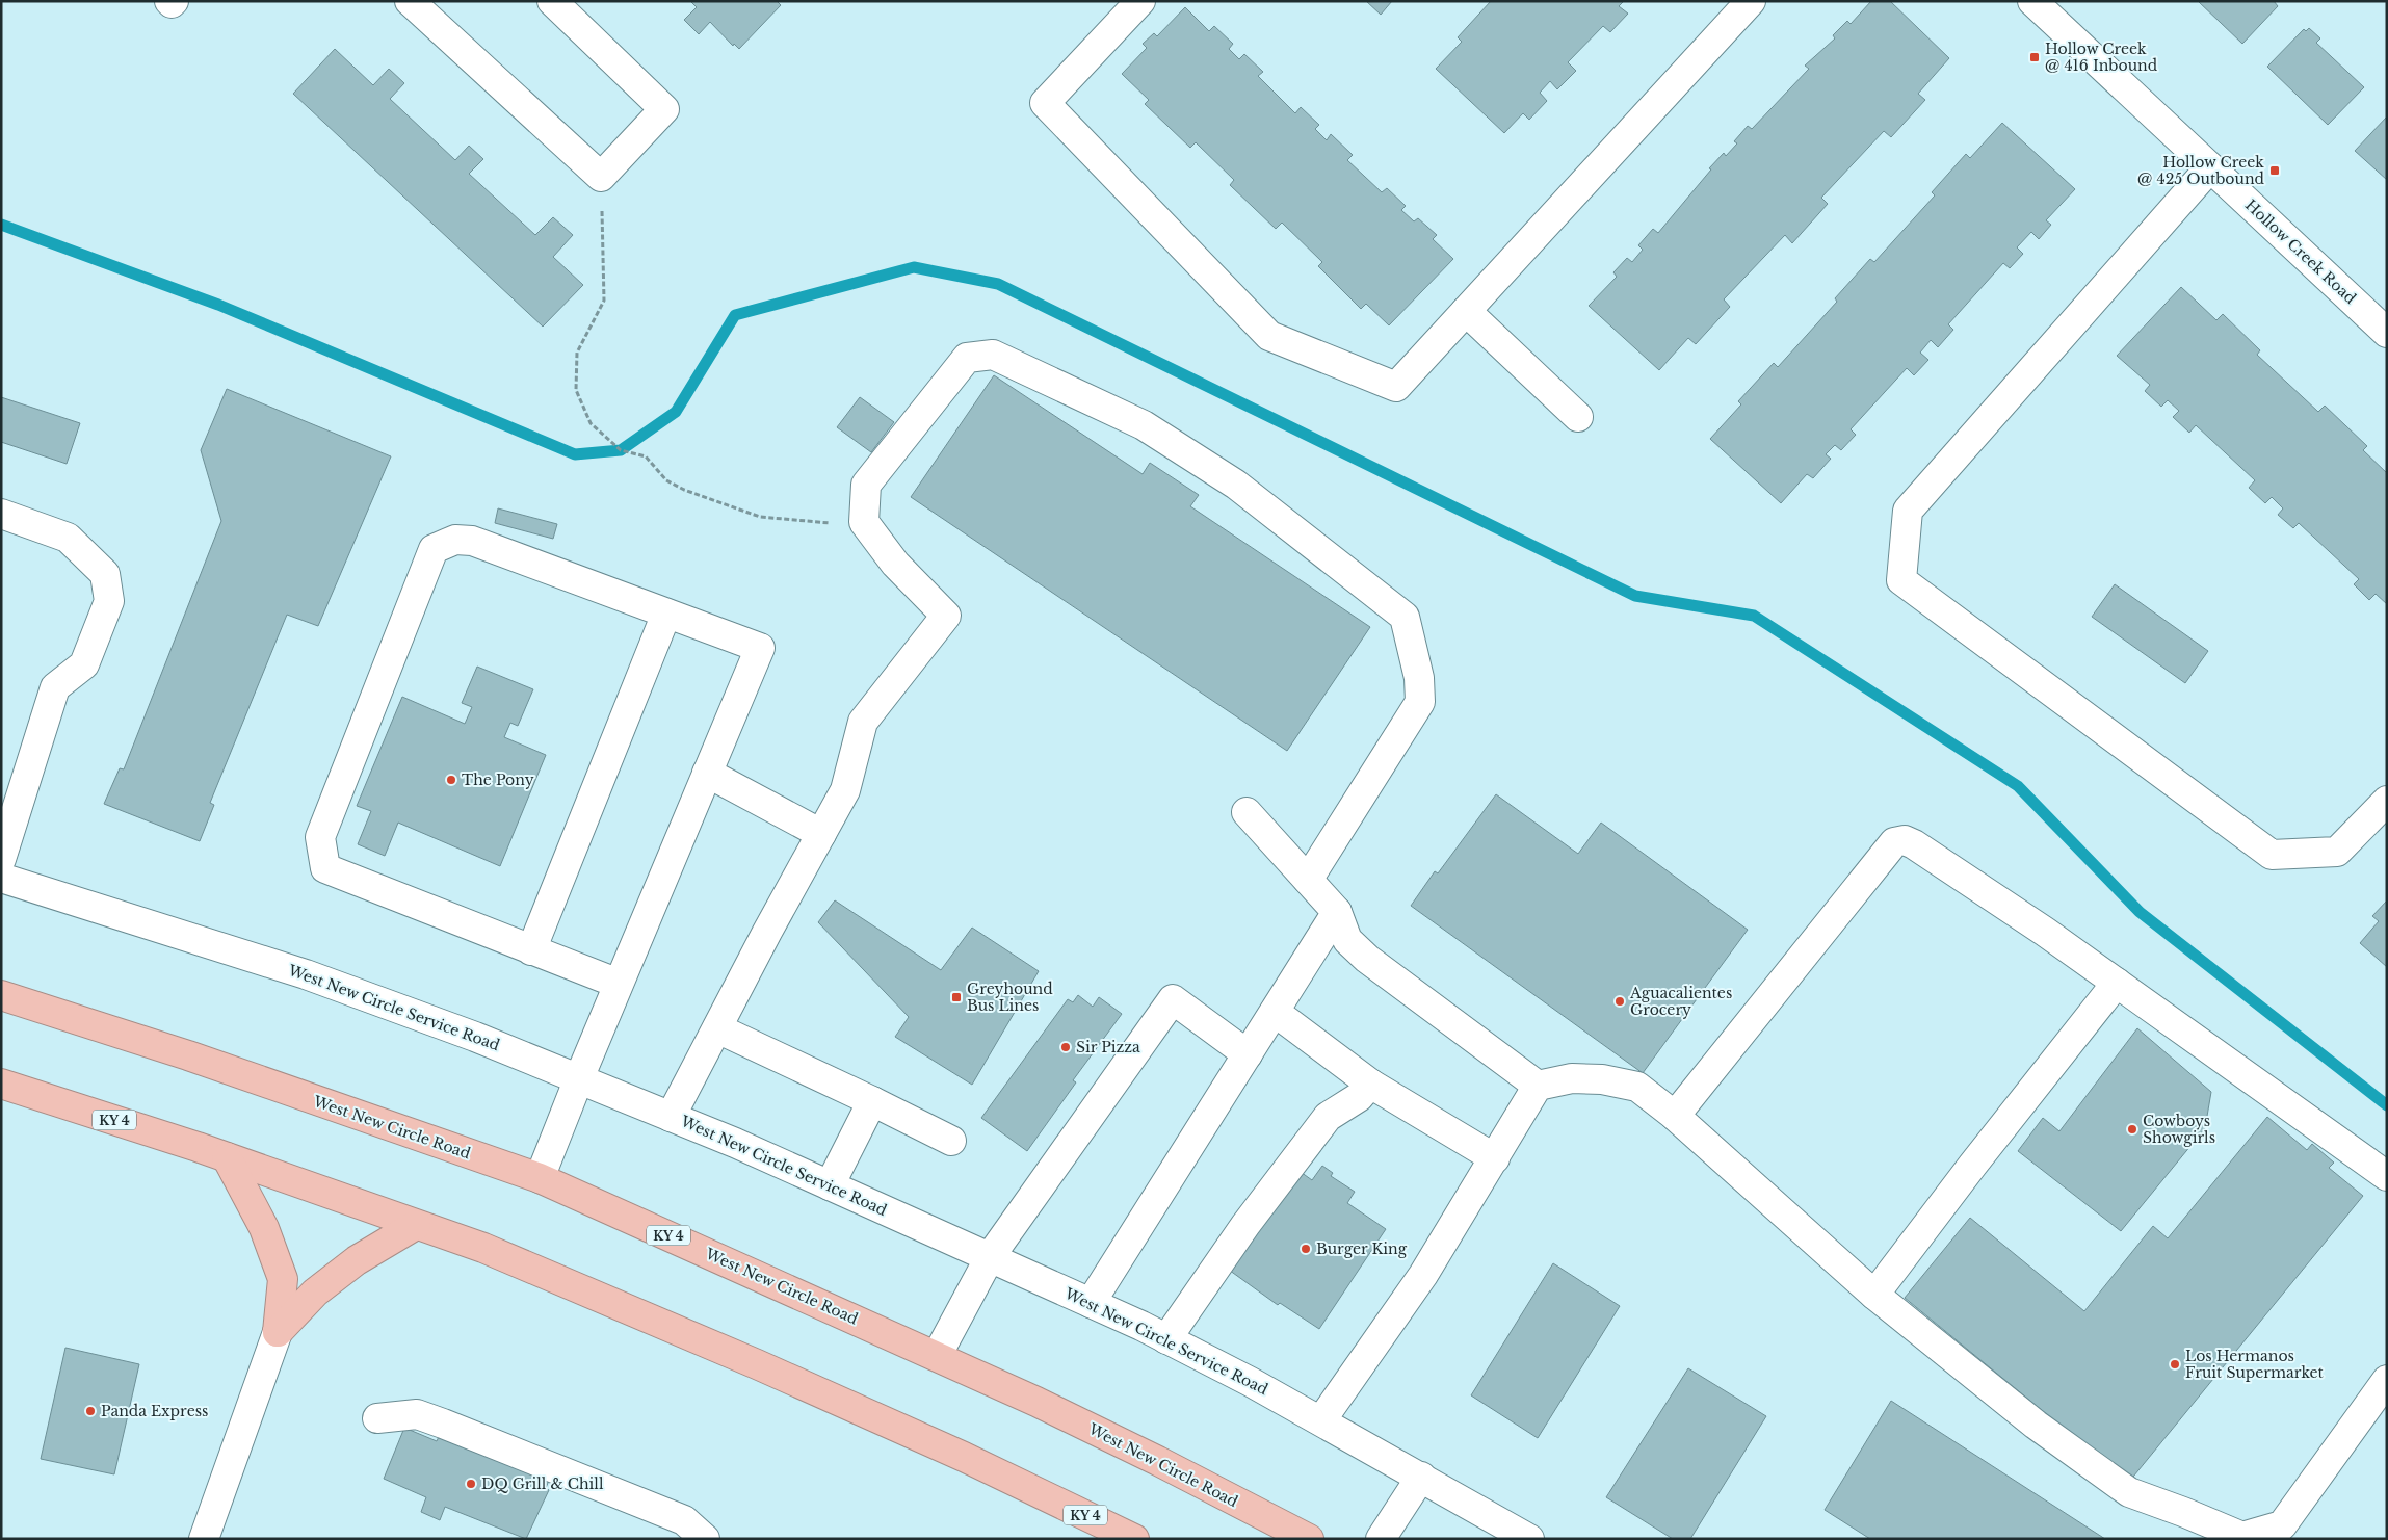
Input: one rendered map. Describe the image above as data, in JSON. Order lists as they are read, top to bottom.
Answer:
{
  "streets": {
    "highway": ["KY 4", "West New Circle Road"],
    "street": ["Hollow Creek Road", "West New Circle Service Road"]
  },
  "places": {
    "transit": ["Hollow Creek @ 416 Inbound", "Hollow Creek @ 425 Outbound", "Greyhound Bus Lines"],
    "other": [
      "The Pony",
      "Aguacalientes Grocery",
      "Sir Pizza",
      "Cowboys Showgirls",
      "Burger King",
      "Los Hermanos Fruit Supermarket",
      "Panda Express",
      "DQ Grill & Chill"
    ]
  }
}
